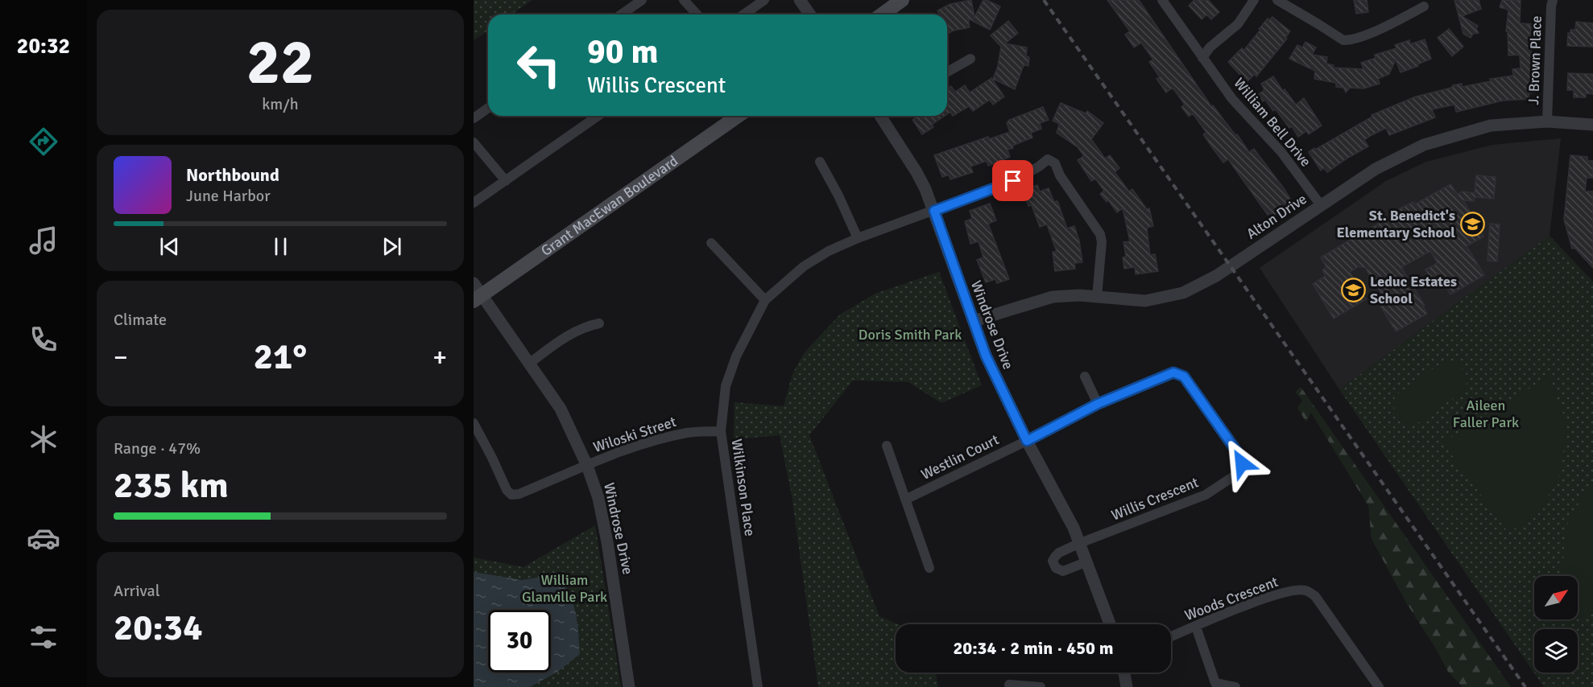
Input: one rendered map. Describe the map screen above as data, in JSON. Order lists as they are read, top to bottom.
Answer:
{
  "streets": {
    "main road": ["Grant MacEwan Boulevard"],
    "street": [
      "J. Brown Place",
      "William Bell Drive",
      "Alton Drive",
      "Windrose Drive",
      "Wiloski Street",
      "Westlin Court",
      "Wilkinson Place",
      "Willis Crescent",
      "Woods Crescent"
    ]
  },
  "crossings": [
    ["J. Brown Place", "Alton Drive"],
    ["William Bell Drive", "Alton Drive"],
    ["Grant MacEwan Boulevard", "Windrose Drive"],
    ["Alton Drive", "Windrose Drive"],
    ["Alton Drive", "Wilkinson Place"],
    ["Windrose Drive", "Wiloski Street"],
    ["Windrose Drive", "Westlin Court"],
    ["Windrose Drive", "Wilkinson Place"],
    ["Windrose Drive", "Willis Crescent"],
    ["Wiloski Street", "Wilkinson Place"],
    ["Westlin Court", "Willis Crescent"]
  ],
  "parks": ["Doris Smith Park", "Aileen Faller Park", "William Glanville Park"],
  "places": {
    "school or university": ["St. Benedict's Elementary School", "Leduc Estates School"]
  },
  "north": "top right",
  "page": {
    "tabs": "20:32",
    "tile": [
      ["22", "km/h"],
      "Climate",
      ["Range · 47%", "235 km"],
      ["Arrival", "20:34"]
    ],
    "turn": ["90 m", "Willis Crescent"],
    "song": ["Northbound", "June Harbor"],
    "heat": ["−", "21°", "+"],
    "limit": "30",
    "trip": "20:34 · 2 min · 450 m"
  }
}
